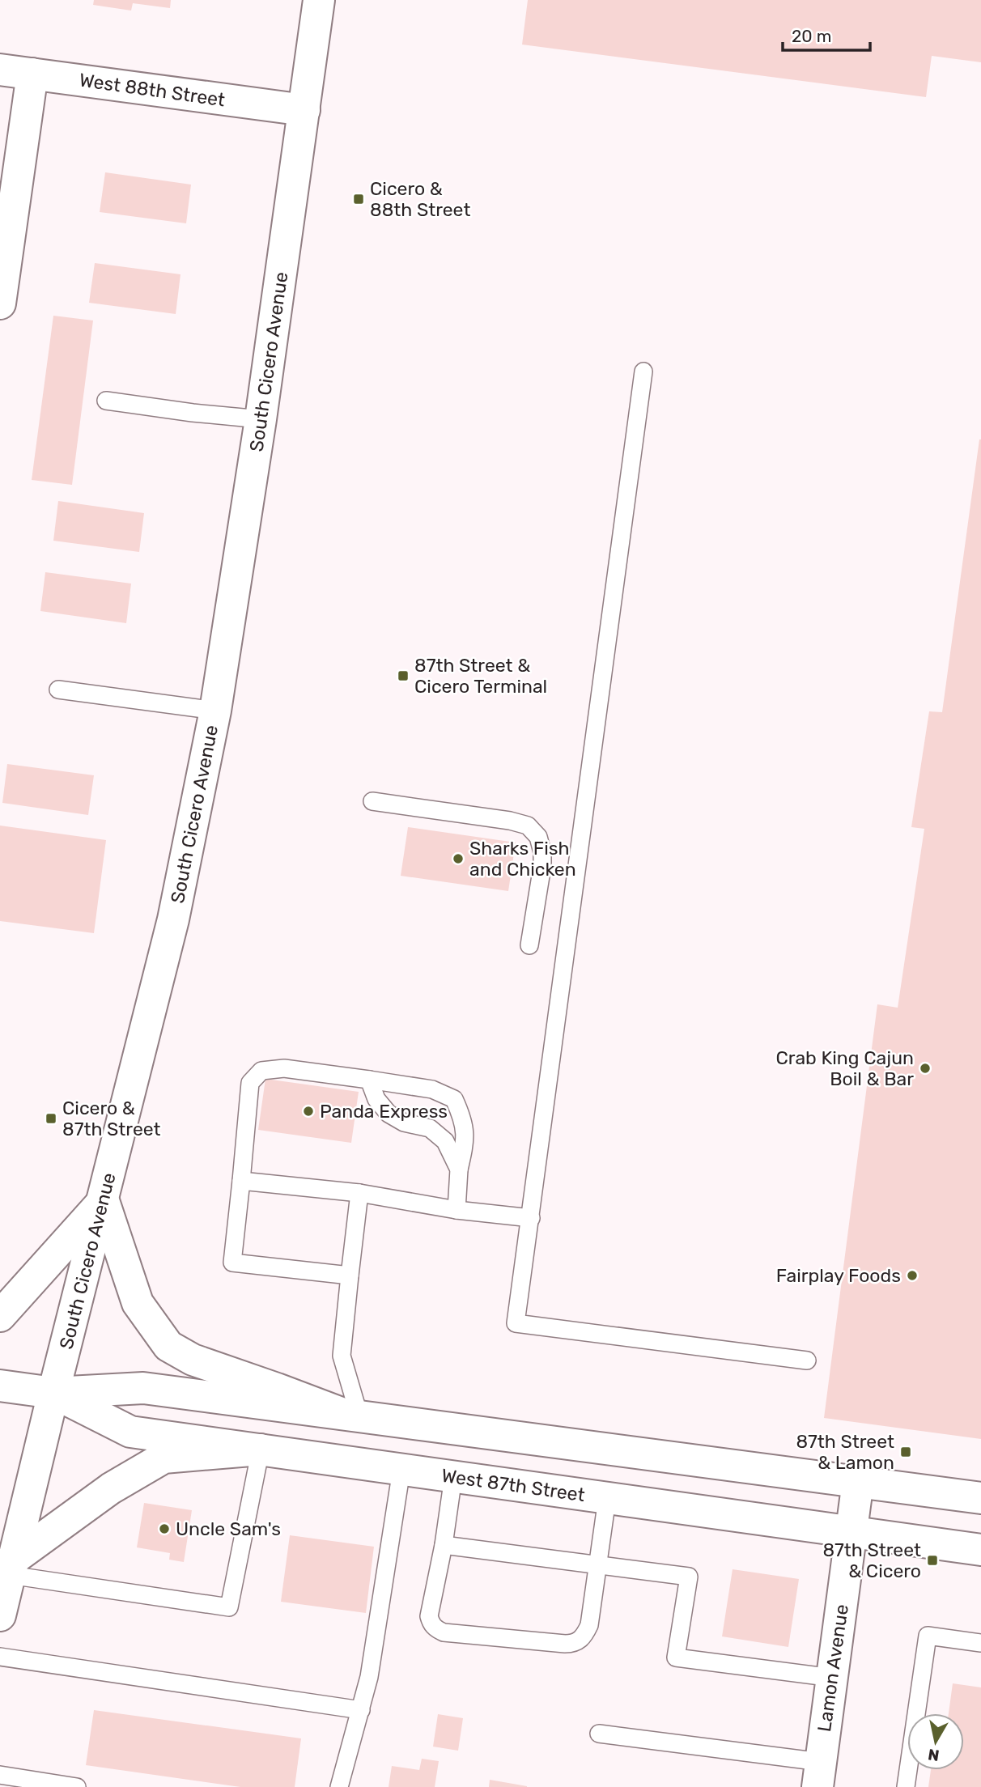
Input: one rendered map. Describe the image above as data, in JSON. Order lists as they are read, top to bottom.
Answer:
{
  "streets": {
    "main road": [
      "West 88th Street",
      "South Cicero Avenue",
      "West 87th Street",
      "Lamon Avenue"
    ]
  },
  "crossings": [
    ["West 88th Street", "South Cicero Avenue"],
    ["South Cicero Avenue", "West 87th Street"],
    ["West 87th Street", "Lamon Avenue"]
  ],
  "places": {
    "transit": [
      "Cicero & 88th Street",
      "87th Street & Cicero Terminal",
      "Cicero & 87th Street",
      "87th Street & Lamon",
      "87th Street & Cicero"
    ],
    "other": [
      "Sharks Fish and Chicken",
      "Crab King Cajun Boil & Bar",
      "Panda Express",
      "Fairplay Foods",
      "Uncle Sam's"
    ]
  },
  "scale_bar": "20 m",
  "north": "bottom"
}
